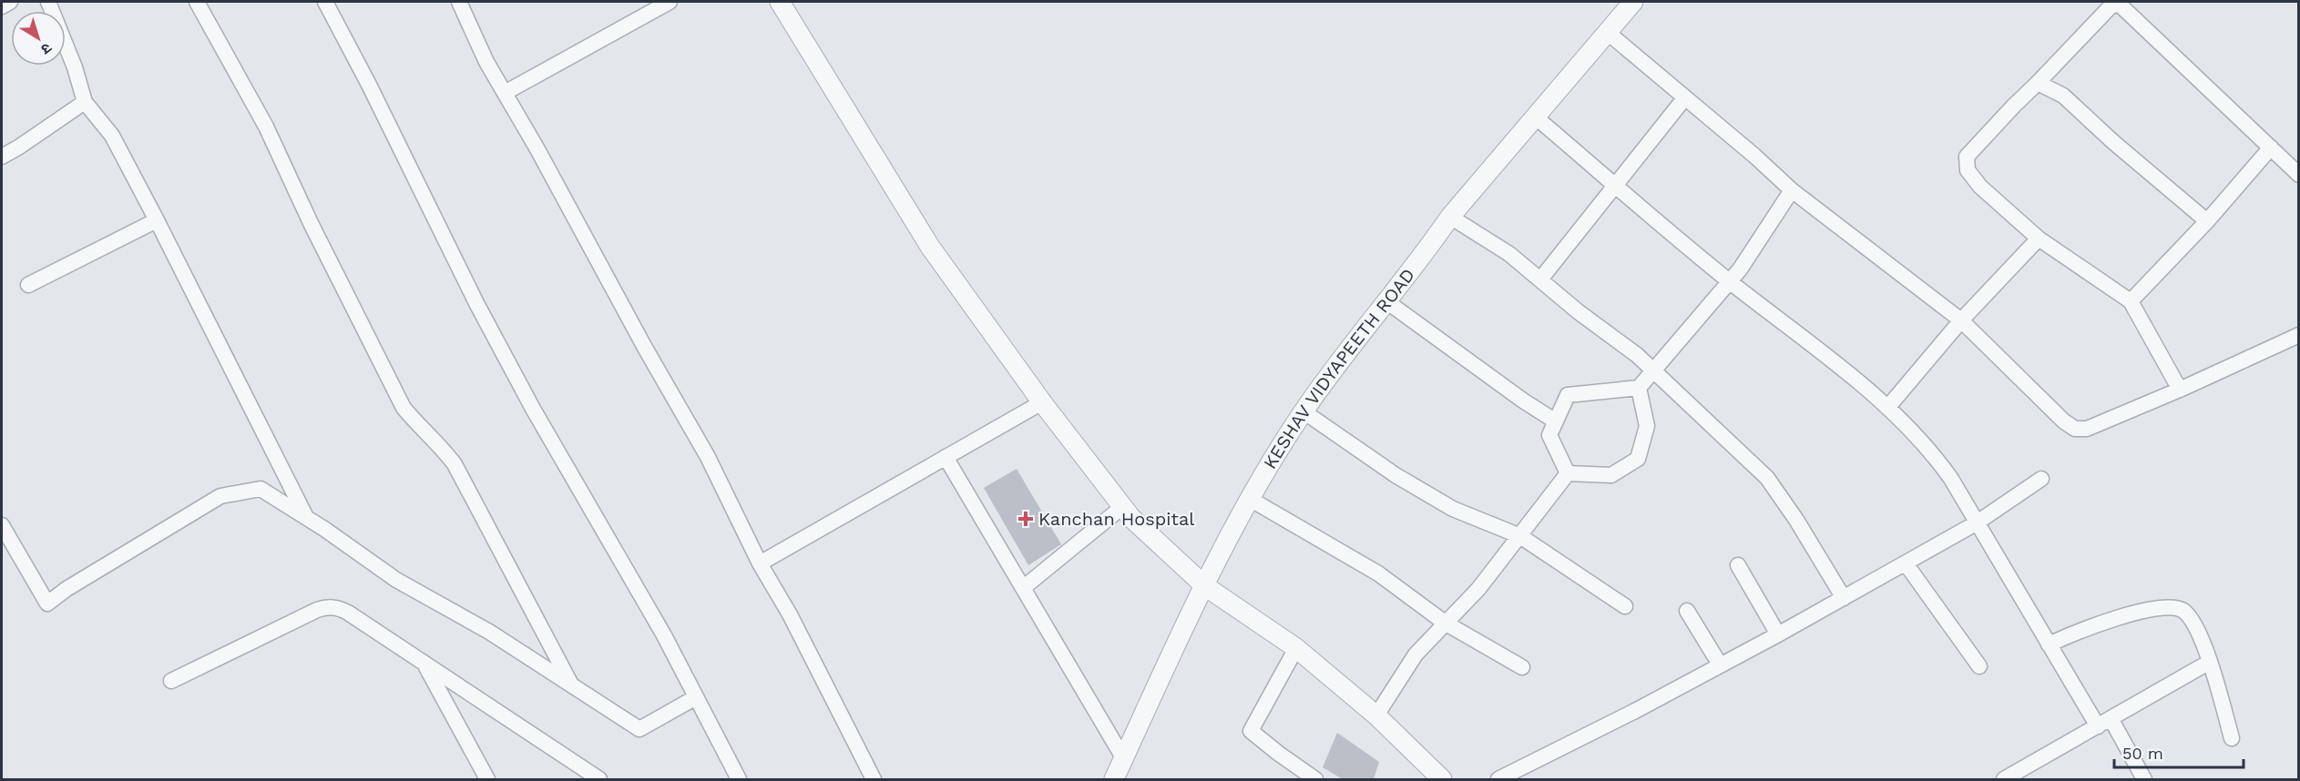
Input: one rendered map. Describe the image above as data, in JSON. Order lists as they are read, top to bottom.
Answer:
{
  "streets": {
    "street": ["KESHAV VIDYAPEETH ROAD"]
  },
  "places": {
    "health": ["Kanchan Hospital"]
  },
  "scale_bar": "50 m",
  "north": "bottom right"
}
